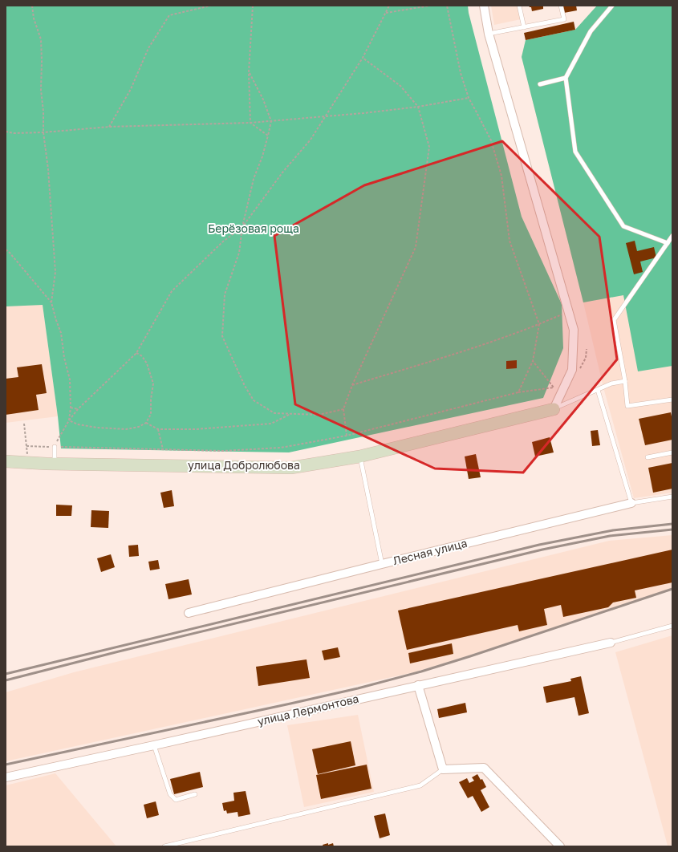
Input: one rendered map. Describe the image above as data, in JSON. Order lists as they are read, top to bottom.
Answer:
{
  "streets": {
    "street": ["улица Добролюбова", "Лесная улица", "улица Лермонтова"]
  },
  "parks": ["Берёзовая роща"]
}
